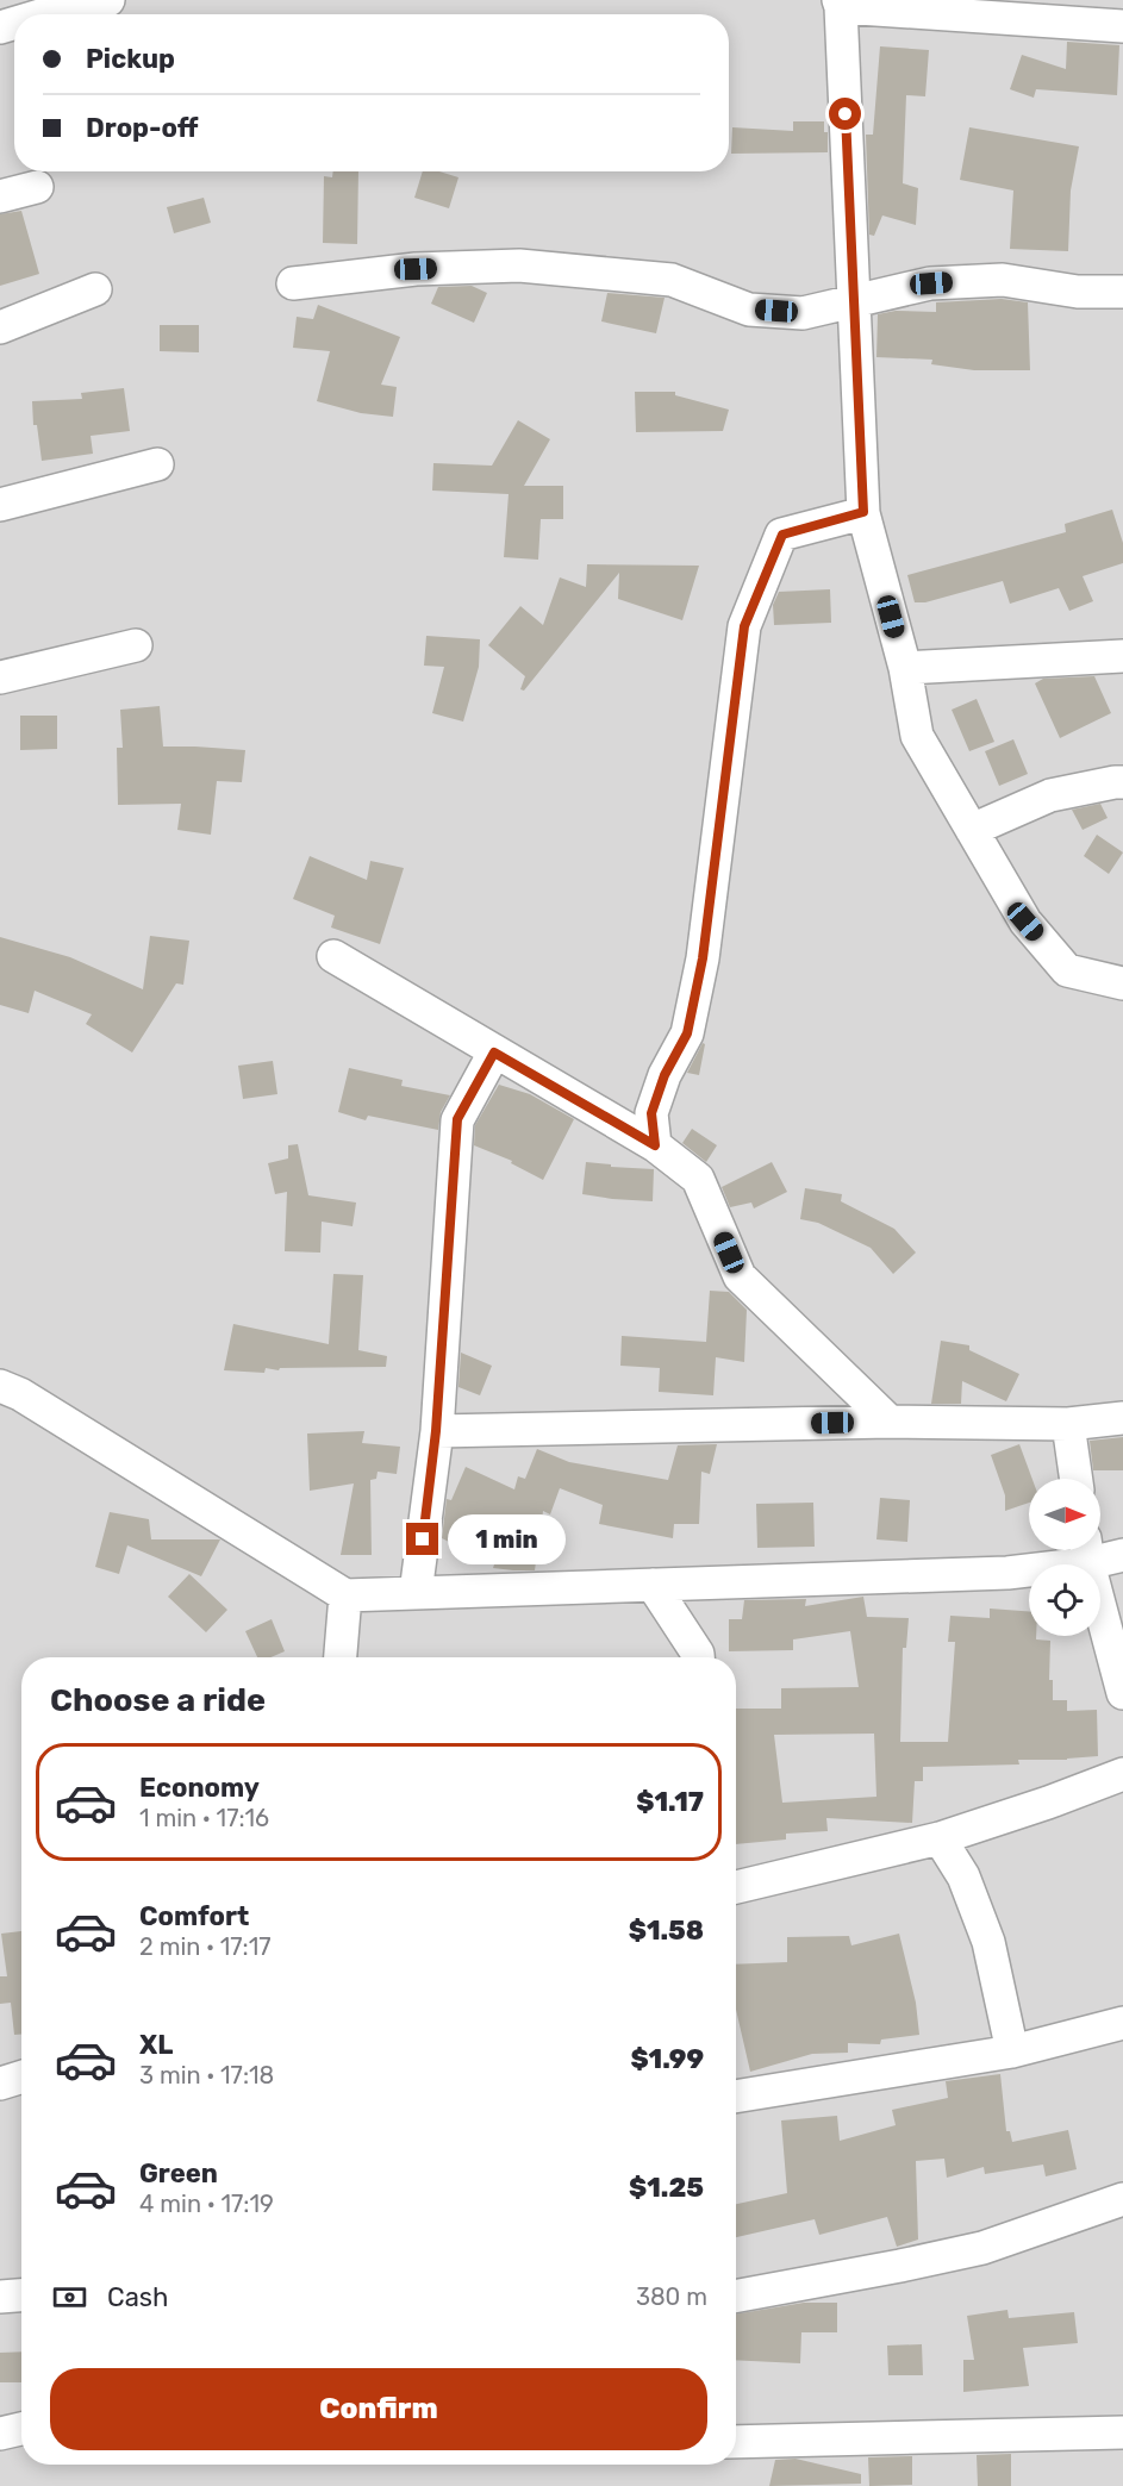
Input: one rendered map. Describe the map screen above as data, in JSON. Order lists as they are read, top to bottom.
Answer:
{
  "north": "right",
  "page": {
    "banner": ["Pickup", "Drop-off"],
    "bubble": "1 min",
    "heading": "Choose a ride",
    "list": [
      {
        "name": "Economy",
        "note": "1 min · 17:16",
        "value": "$1.17"
      },
      {
        "name": "Comfort",
        "note": "2 min · 17:17",
        "value": "$1.58"
      },
      {
        "name": "XL",
        "note": "3 min · 17:18",
        "value": "$1.99"
      },
      {
        "name": "Green",
        "note": "4 min · 17:19",
        "value": "$1.25"
      }
    ],
    "pay": ["Cash", "380 m"],
    "buttons": "Confirm"
  }
}
